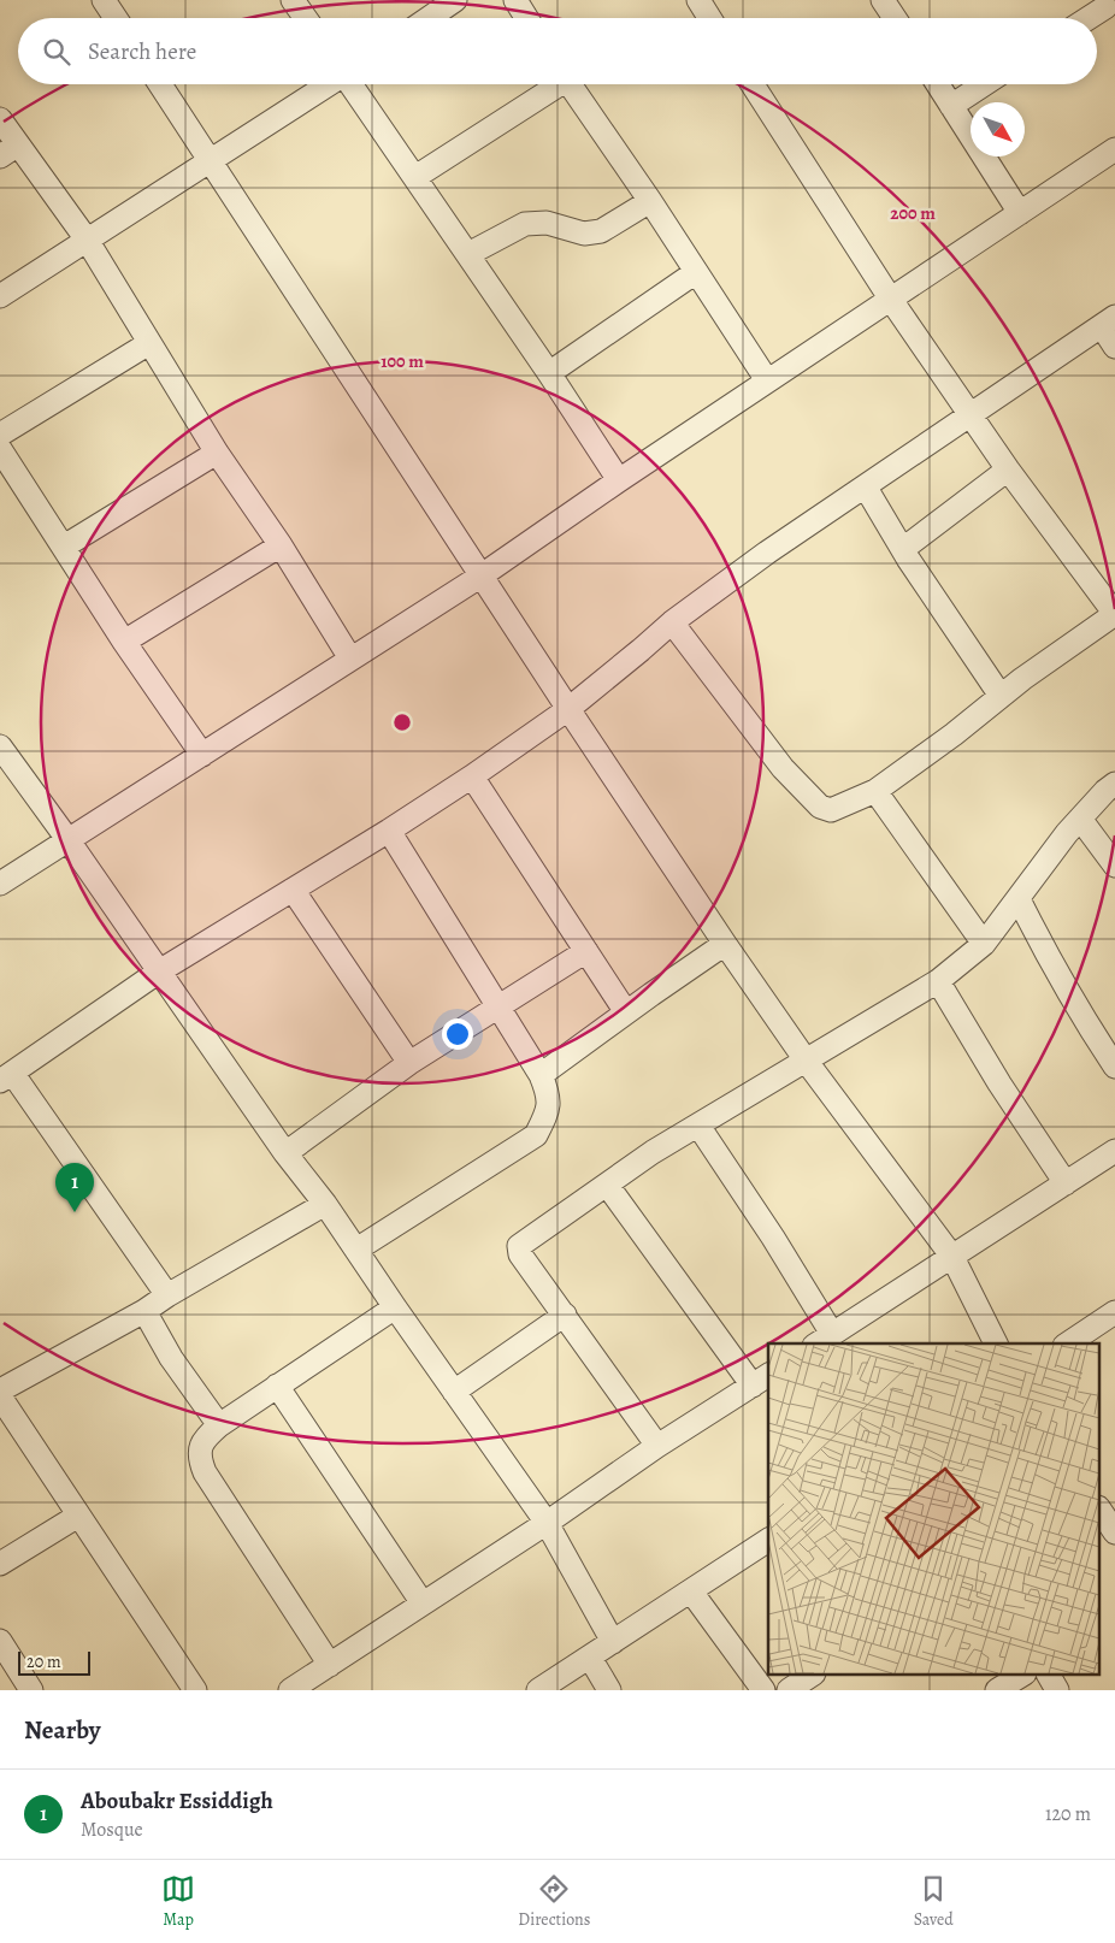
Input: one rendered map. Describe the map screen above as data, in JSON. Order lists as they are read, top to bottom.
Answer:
{
  "scale_bar": "20 m",
  "north": "bottom right",
  "page": {
    "search": "Search here",
    "pins": "1",
    "scale": "20 m",
    "heading": "Nearby",
    "list": [
      {
        "mark": "1",
        "name": "Aboubakr Essiddigh",
        "note": "Mosque",
        "value": "120 m"
      }
    ],
    "nav": ["Map", "Directions", "Saved"]
  },
  "rings": ["200 m", "100 m"]
}
